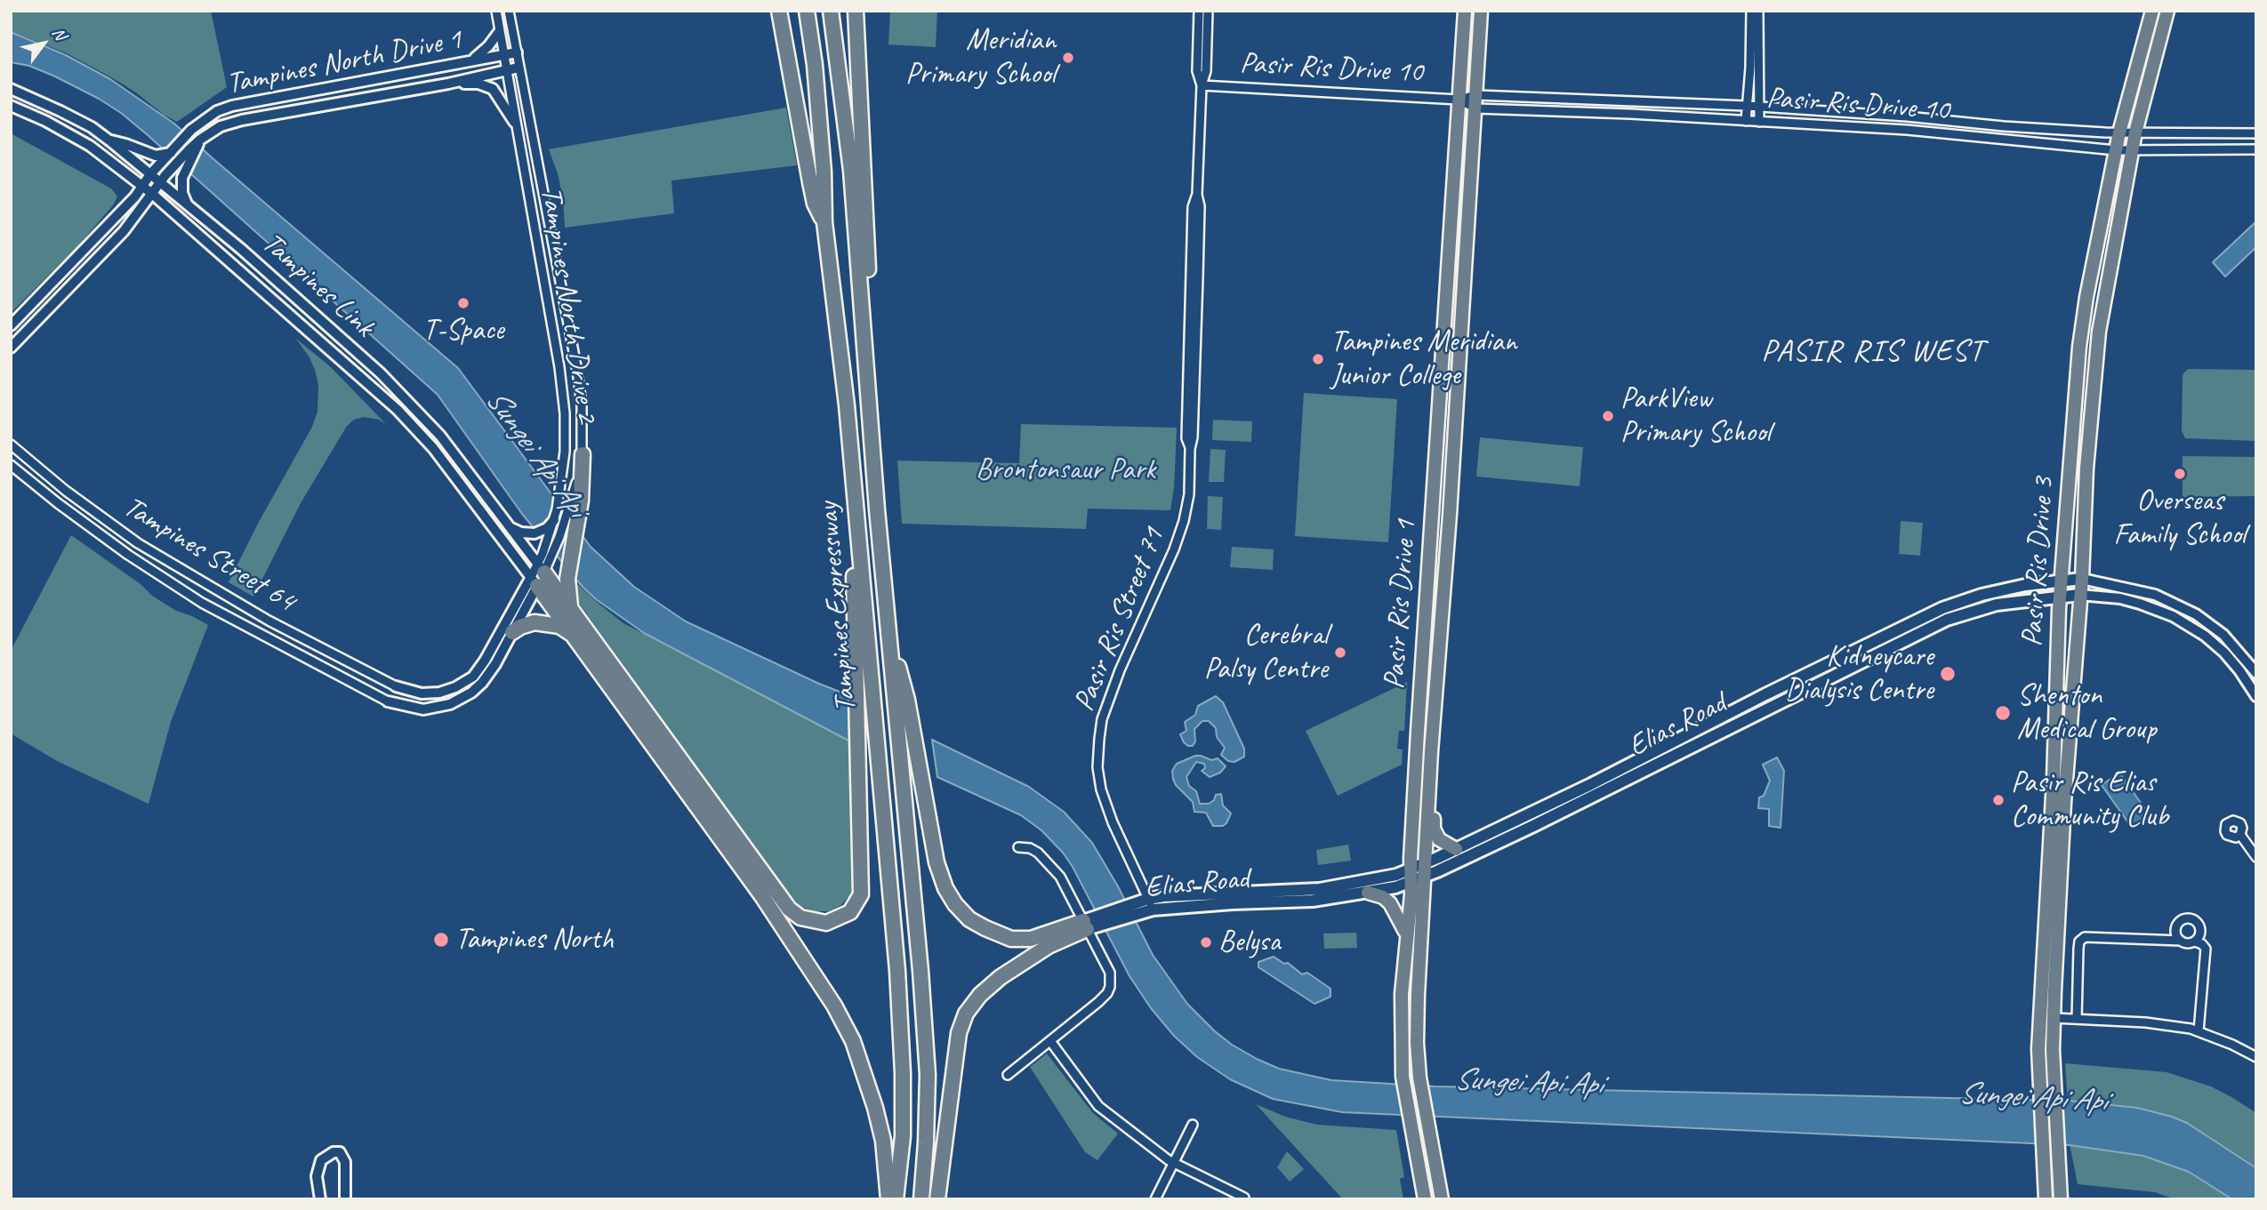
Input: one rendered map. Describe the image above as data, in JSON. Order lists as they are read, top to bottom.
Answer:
{
  "streets": {
    "highway": ["Tampines Expressway"],
    "main road": ["Pasir Ris Drive 3", "Pasir Ris Drive 1", "Elias Road"],
    "street": [
      "Tampines North Drive 1",
      "Pasir Ris Drive 10",
      "Tampines Link",
      "Tampines North Drive 2",
      "Tampines Street 64",
      "Pasir Ris Street 71"
    ]
  },
  "crossings": [
    ["Tampines North Drive 1", "Tampines Link"],
    ["Tampines North Drive 1", "Tampines North Drive 2"],
    ["Pasir Ris Drive 10", "Pasir Ris Drive 3"],
    ["Pasir Ris Drive 10", "Pasir Ris Drive 1"],
    ["Pasir Ris Drive 10", "Pasir Ris Street 71"],
    ["Tampines Link", "Tampines North Drive 2"],
    ["Tampines North Drive 2", "Tampines Street 64"],
    ["Pasir Ris Drive 3", "Elias Road"],
    ["Pasir Ris Drive 1", "Elias Road"],
    ["Pasir Ris Street 71", "Elias Road"]
  ],
  "districts": ["PASIR RIS WEST"],
  "water": ["Sungei Api Api"],
  "parks": ["Brontonsaur Park"],
  "places": [
    "Meridian Primary School",
    "T-Space",
    "Tampines Meridian Junior College",
    "ParkView Primary School",
    "Overseas Family School",
    "Cerebral Palsy Centre",
    "Kidneycare Dialysis Centre",
    "Shenton Medical Group",
    "Pasir Ris Elias Community Club",
    "Tampines North",
    "Belysa"
  ],
  "north": "top right"
}
